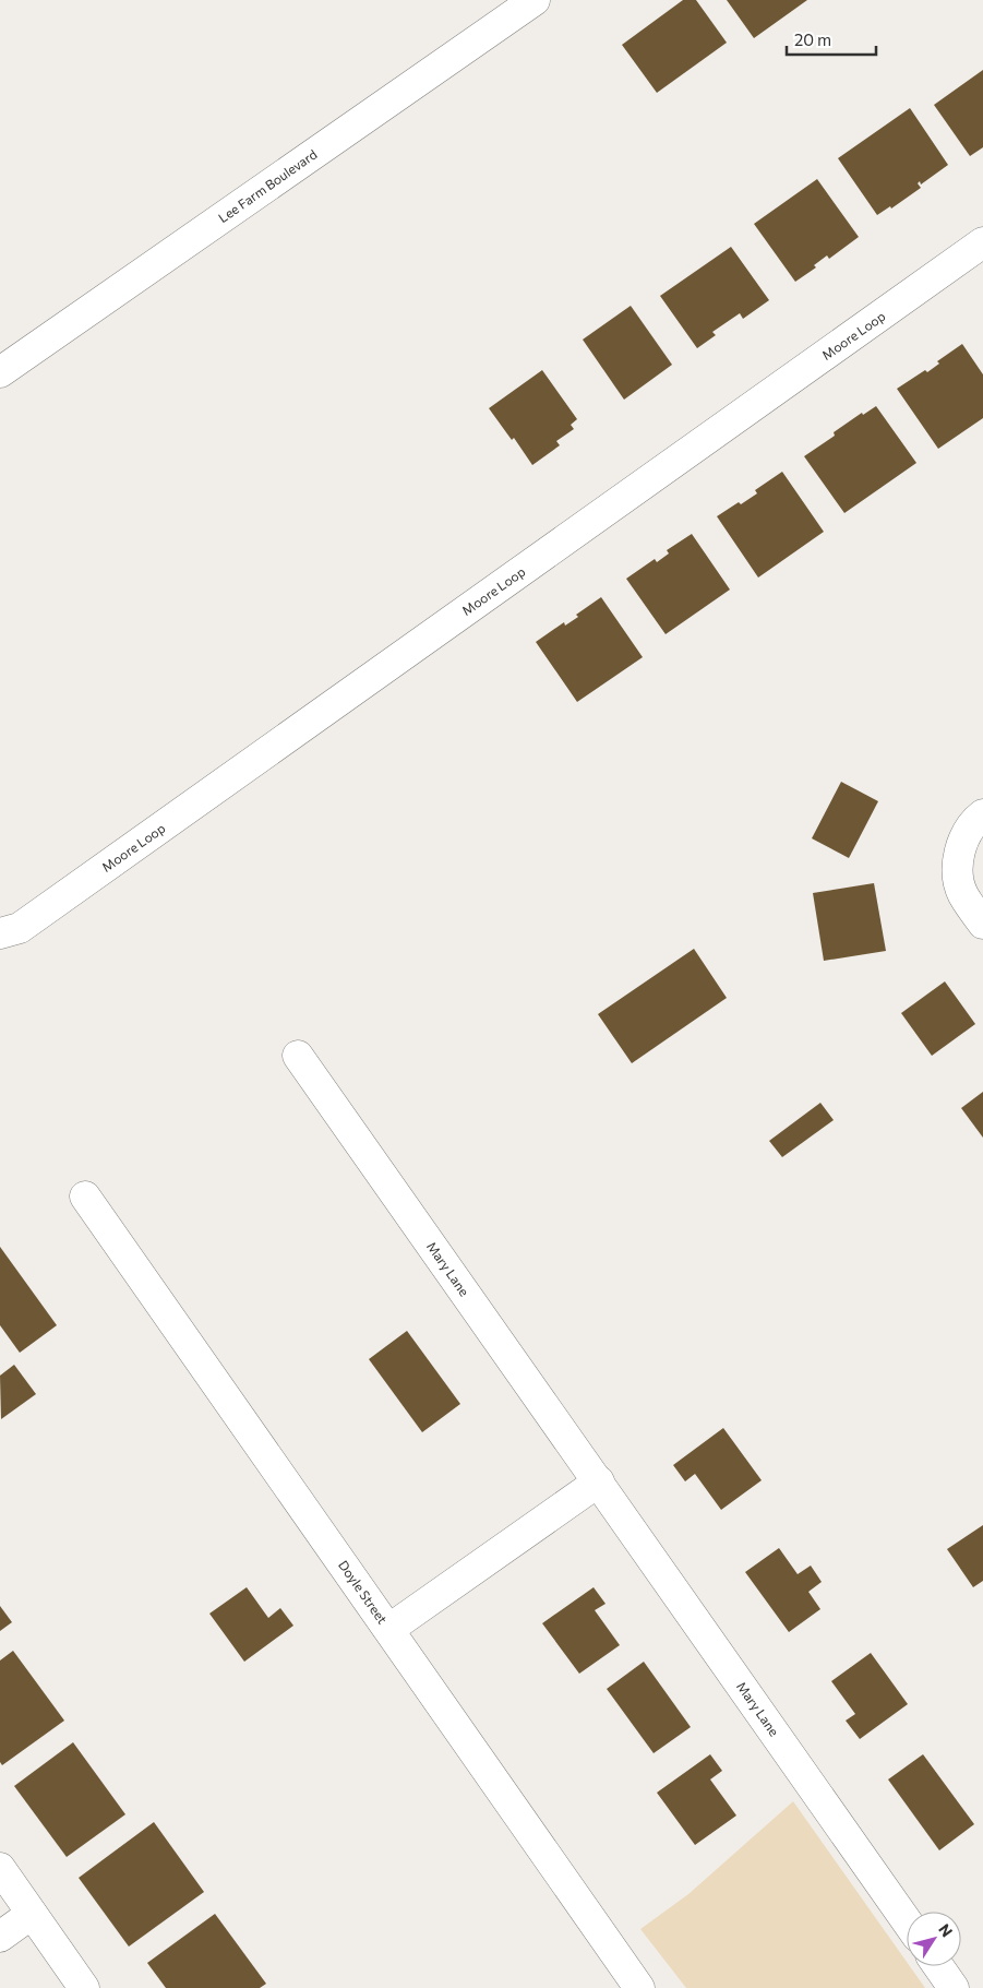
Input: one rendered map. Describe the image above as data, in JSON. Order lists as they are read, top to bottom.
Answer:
{
  "streets": {
    "street": [
      "Lee Farm Boulevard",
      "Moore Loop",
      "Mary Lane",
      "Doyle Street"
    ]
  },
  "scale_bar": "20 m",
  "north": "top right"
}
